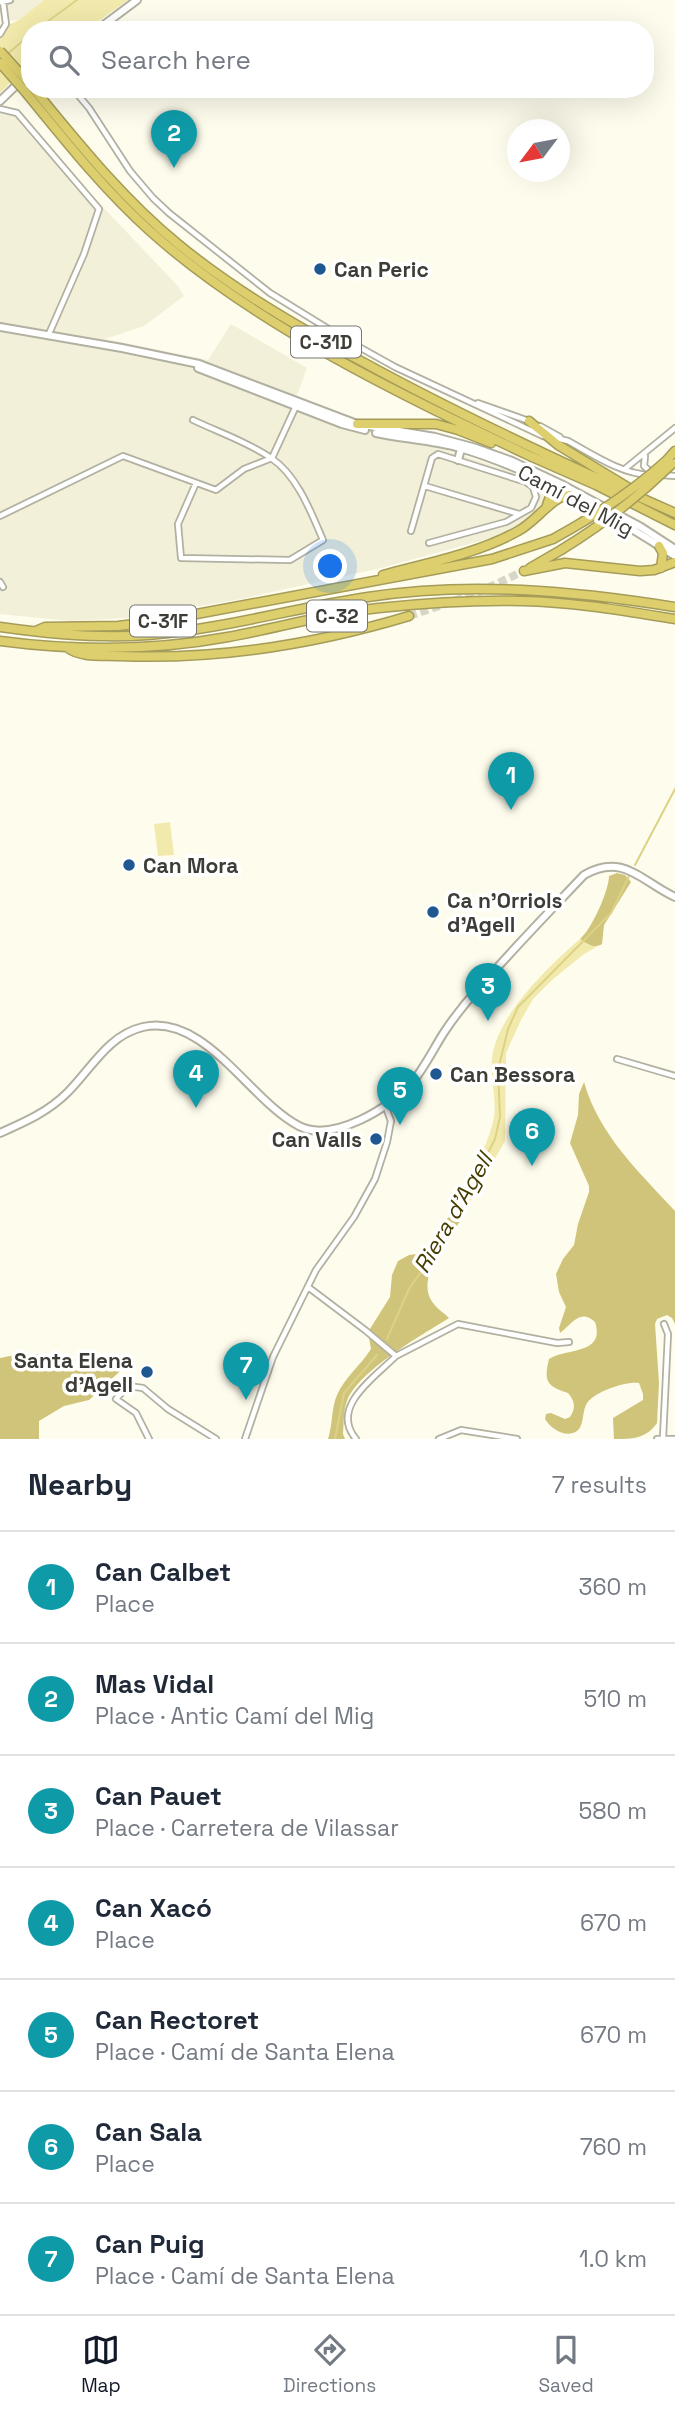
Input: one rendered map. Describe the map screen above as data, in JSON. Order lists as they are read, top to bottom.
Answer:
{
  "streets": {
    "highway": ["C-31D", "C-32", "C-31F"],
    "street": ["Camí del Mig"]
  },
  "crossings": [
    ["C-32", "C-31F"]
  ],
  "water": ["Riera d'Agell"],
  "places": [
    "Can Peric",
    "Can Mora",
    "Ca n'Orriols d'Agell",
    "Can Bessora",
    "Can Valls",
    "Santa Elena d'Agell"
  ],
  "north": "bottom left",
  "page": {
    "search": "Search here",
    "pins": [
      "2",
      "1",
      "3",
      "4",
      "5",
      "6",
      "7"
    ],
    "heading": ["Nearby", "7 results"],
    "list": [
      {
        "mark": "1",
        "name": "Can Calbet",
        "note": "Place",
        "value": "360 m"
      },
      {
        "mark": "2",
        "name": "Mas Vidal",
        "note": "Place · Antic Camí del Mig",
        "value": "510 m"
      },
      {
        "mark": "3",
        "name": "Can Pauet",
        "note": "Place · Carretera de Vilassar",
        "value": "580 m"
      },
      {
        "mark": "4",
        "name": "Can Xacó",
        "note": "Place",
        "value": "670 m"
      },
      {
        "mark": "5",
        "name": "Can Rectoret",
        "note": "Place · Camí de Santa Elena",
        "value": "670 m"
      },
      {
        "mark": "6",
        "name": "Can Sala",
        "note": "Place",
        "value": "760 m"
      },
      {
        "mark": "7",
        "name": "Can Puig",
        "note": "Place · Camí de Santa Elena",
        "value": "1.0 km"
      }
    ],
    "nav": ["Map", "Directions", "Saved"]
  }
}
